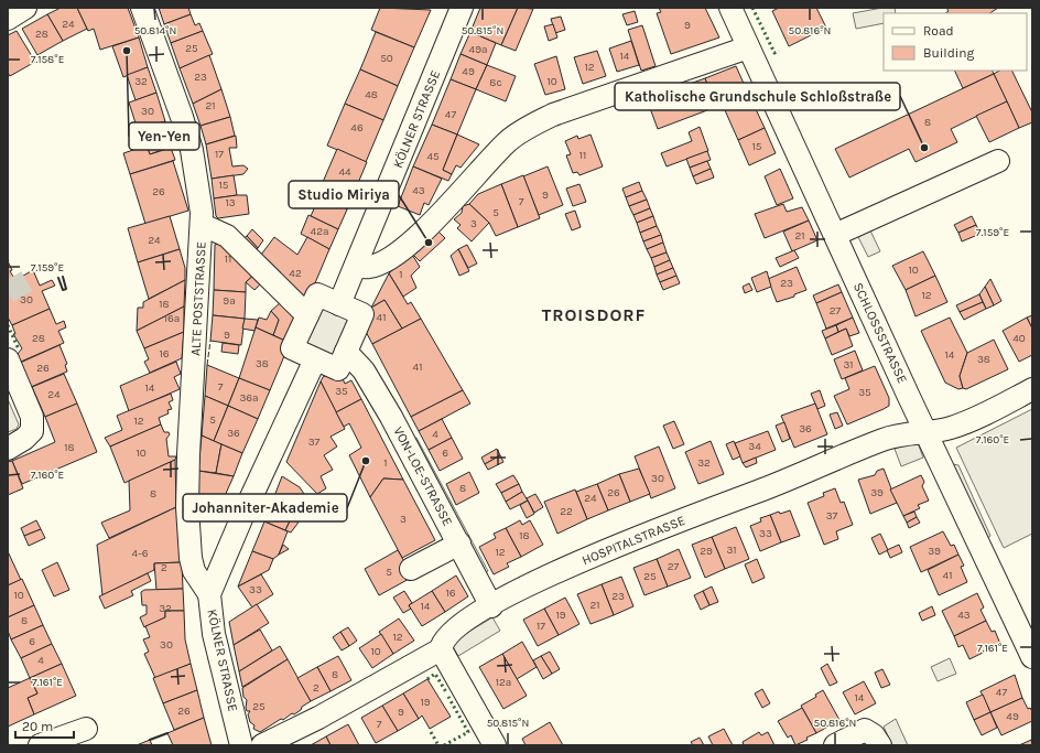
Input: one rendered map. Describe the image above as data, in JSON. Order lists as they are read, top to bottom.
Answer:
{
  "streets": {
    "street": [
      "KÖLNER STRASSE",
      "ALTE POSTSTRASSE",
      "SCHLOSSSTRASSE",
      "VON-LOE-STRASSE",
      "HOSPITALSTRASSE"
    ]
  },
  "crossings": [
    ["KÖLNER STRASSE", "ALTE POSTSTRASSE"],
    ["SCHLOSSSTRASSE", "HOSPITALSTRASSE"],
    ["VON-LOE-STRASSE", "HOSPITALSTRASSE"]
  ],
  "districts": ["TROISDORF"],
  "places": [
    "Yen-Yen",
    "Katholische Grundschule Schloßstraße",
    "Studio Miriya",
    "Johanniter-Akademie"
  ],
  "house_numbers": [
    "24",
    "9",
    "28",
    "25",
    "49a",
    "14",
    "50",
    "12",
    "49",
    "23",
    "32",
    "10",
    "8c",
    "48",
    "21",
    "30",
    "47",
    "8",
    "46",
    "15",
    "17",
    "11",
    "45",
    "44",
    "15",
    "43",
    "26",
    "9",
    "7",
    "13",
    "5",
    "3",
    "42a",
    "21",
    "24",
    "11",
    "10",
    "42",
    "1",
    "23",
    "12",
    "30",
    "9a",
    "18",
    "27",
    "41",
    "16a",
    "9",
    "28",
    "40",
    "16",
    "14",
    "38",
    "38",
    "31",
    "41",
    "26",
    "7",
    "14",
    "35",
    "35",
    "24",
    "36a",
    "5",
    "12",
    "36",
    "36",
    "4",
    "37",
    "34",
    "18",
    "10",
    "6",
    "1",
    "32",
    "30",
    "8",
    "26",
    "39",
    "8",
    "24",
    "22",
    "37",
    "3",
    "33",
    "18",
    "31",
    "29",
    "39",
    "12",
    "4-6",
    "27",
    "2",
    "5",
    "41",
    "25",
    "33",
    "16",
    "10",
    "23",
    "21",
    "14",
    "32",
    "19",
    "43",
    "8",
    "17",
    "12",
    "6",
    "30",
    "10",
    "4",
    "8",
    "12a",
    "2",
    "47",
    "14",
    "19",
    "25",
    "26",
    "9",
    "49",
    "7"
  ],
  "legend": ["Road", "Building"],
  "scale_bar": "20 m",
  "coordinates": [
    "50.814°N",
    "50.815°N",
    "50.816°N",
    "7.158°E",
    "7.159°E",
    "7.160°E",
    "7.161°E"
  ]
}
